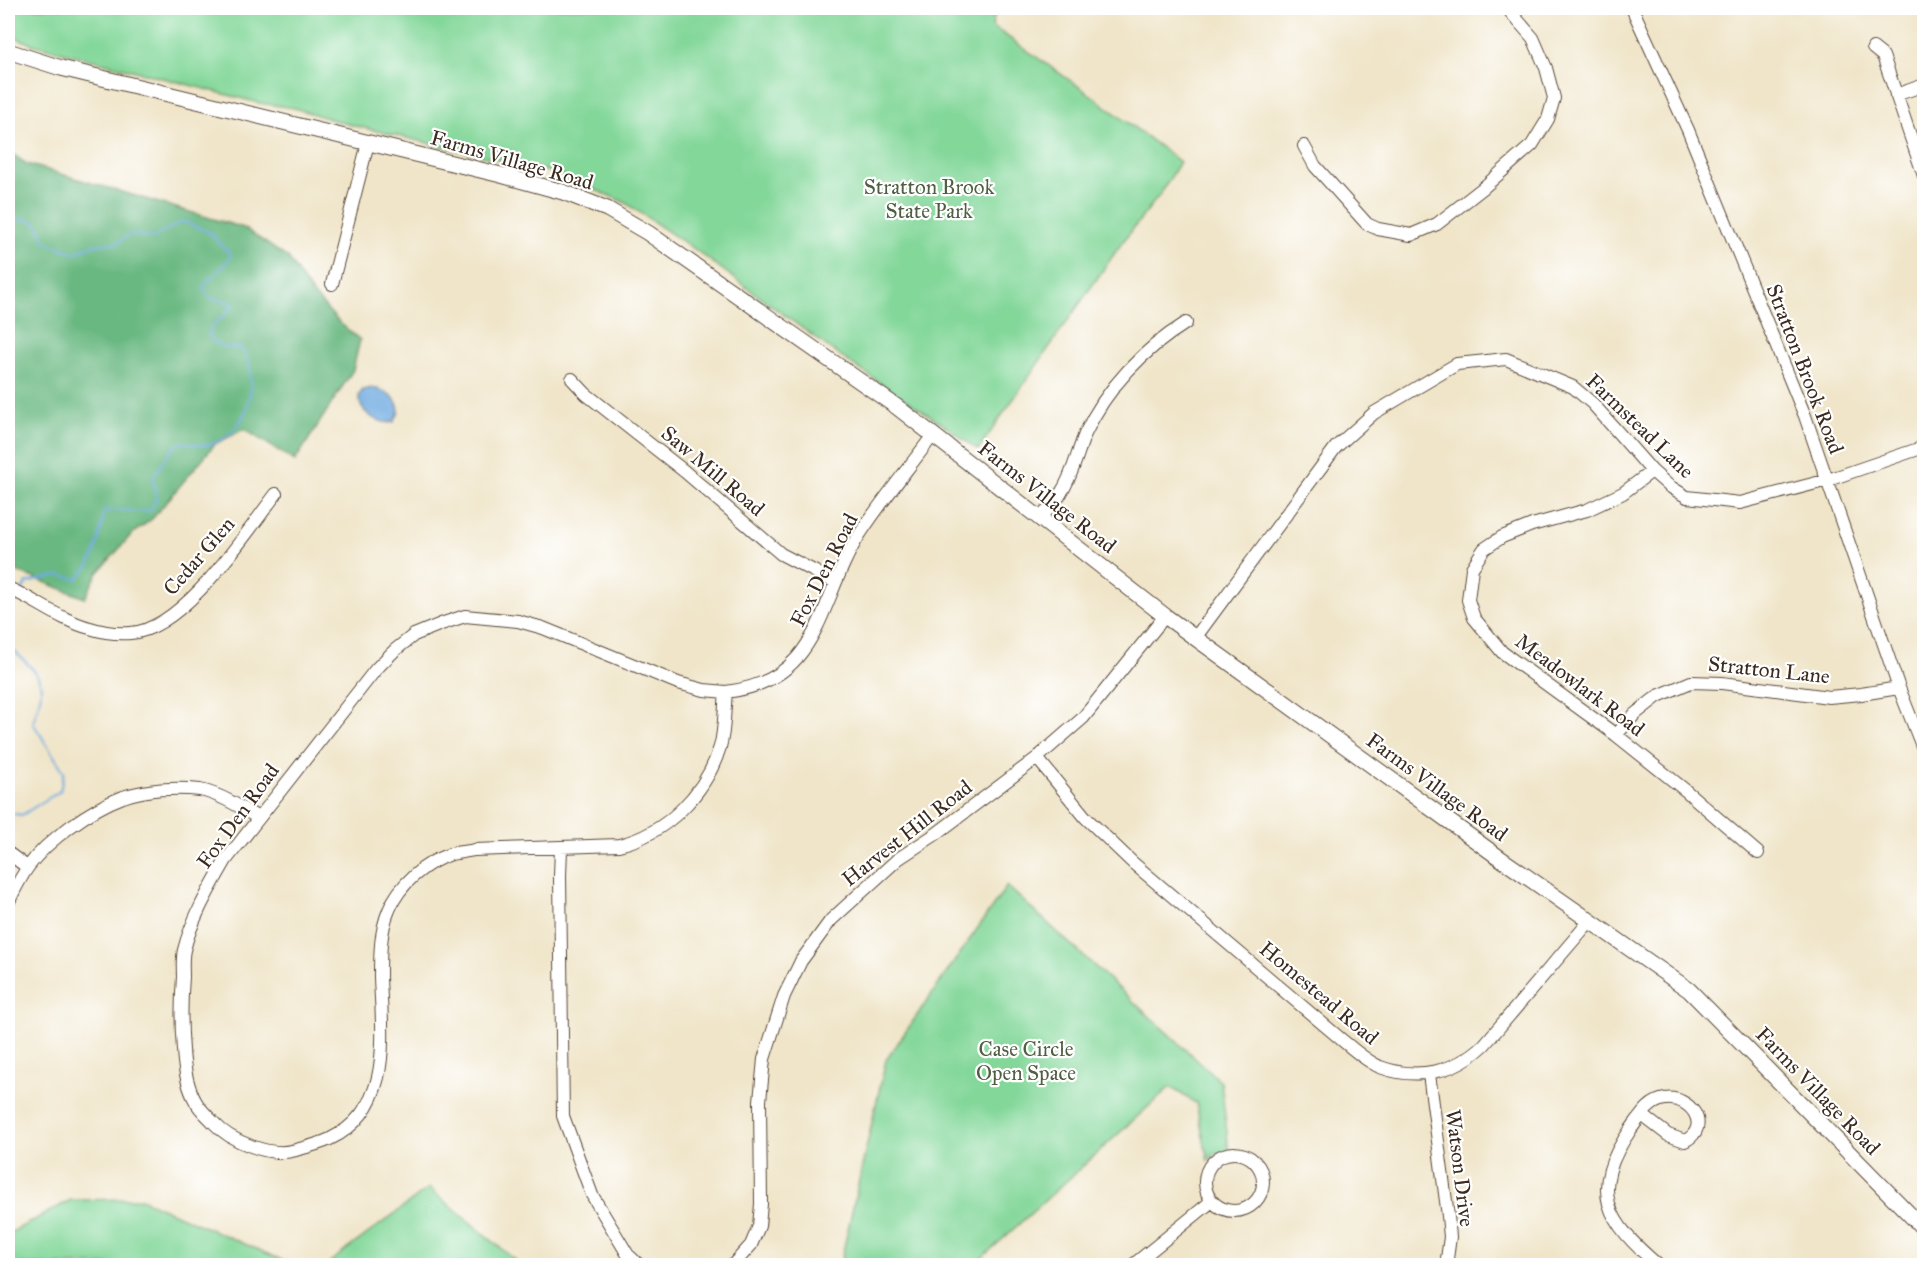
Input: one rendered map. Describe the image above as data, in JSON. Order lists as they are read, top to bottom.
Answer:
{
  "streets": {
    "main road": ["Farms Village Road"],
    "street": [
      "Stratton Brook Road",
      "Farmstead Lane",
      "Saw Mill Road",
      "Cedar Glen",
      "Fox Den Road",
      "Stratton Lane",
      "Meadowlark Road",
      "Harvest Hill Road",
      "Homestead Road",
      "Watson Drive"
    ]
  },
  "crossings": [
    ["Farms Village Road", "Farmstead Lane"],
    ["Farms Village Road", "Fox Den Road"],
    ["Farms Village Road", "Harvest Hill Road"],
    ["Farms Village Road", "Homestead Road"],
    ["Stratton Brook Road", "Farmstead Lane"],
    ["Stratton Brook Road", "Stratton Lane"],
    ["Farmstead Lane", "Meadowlark Road"],
    ["Saw Mill Road", "Fox Den Road"],
    ["Stratton Lane", "Meadowlark Road"],
    ["Harvest Hill Road", "Homestead Road"],
    ["Homestead Road", "Watson Drive"]
  ],
  "parks": ["Stratton Brook State Park", "Case Circle Open Space"]
}
